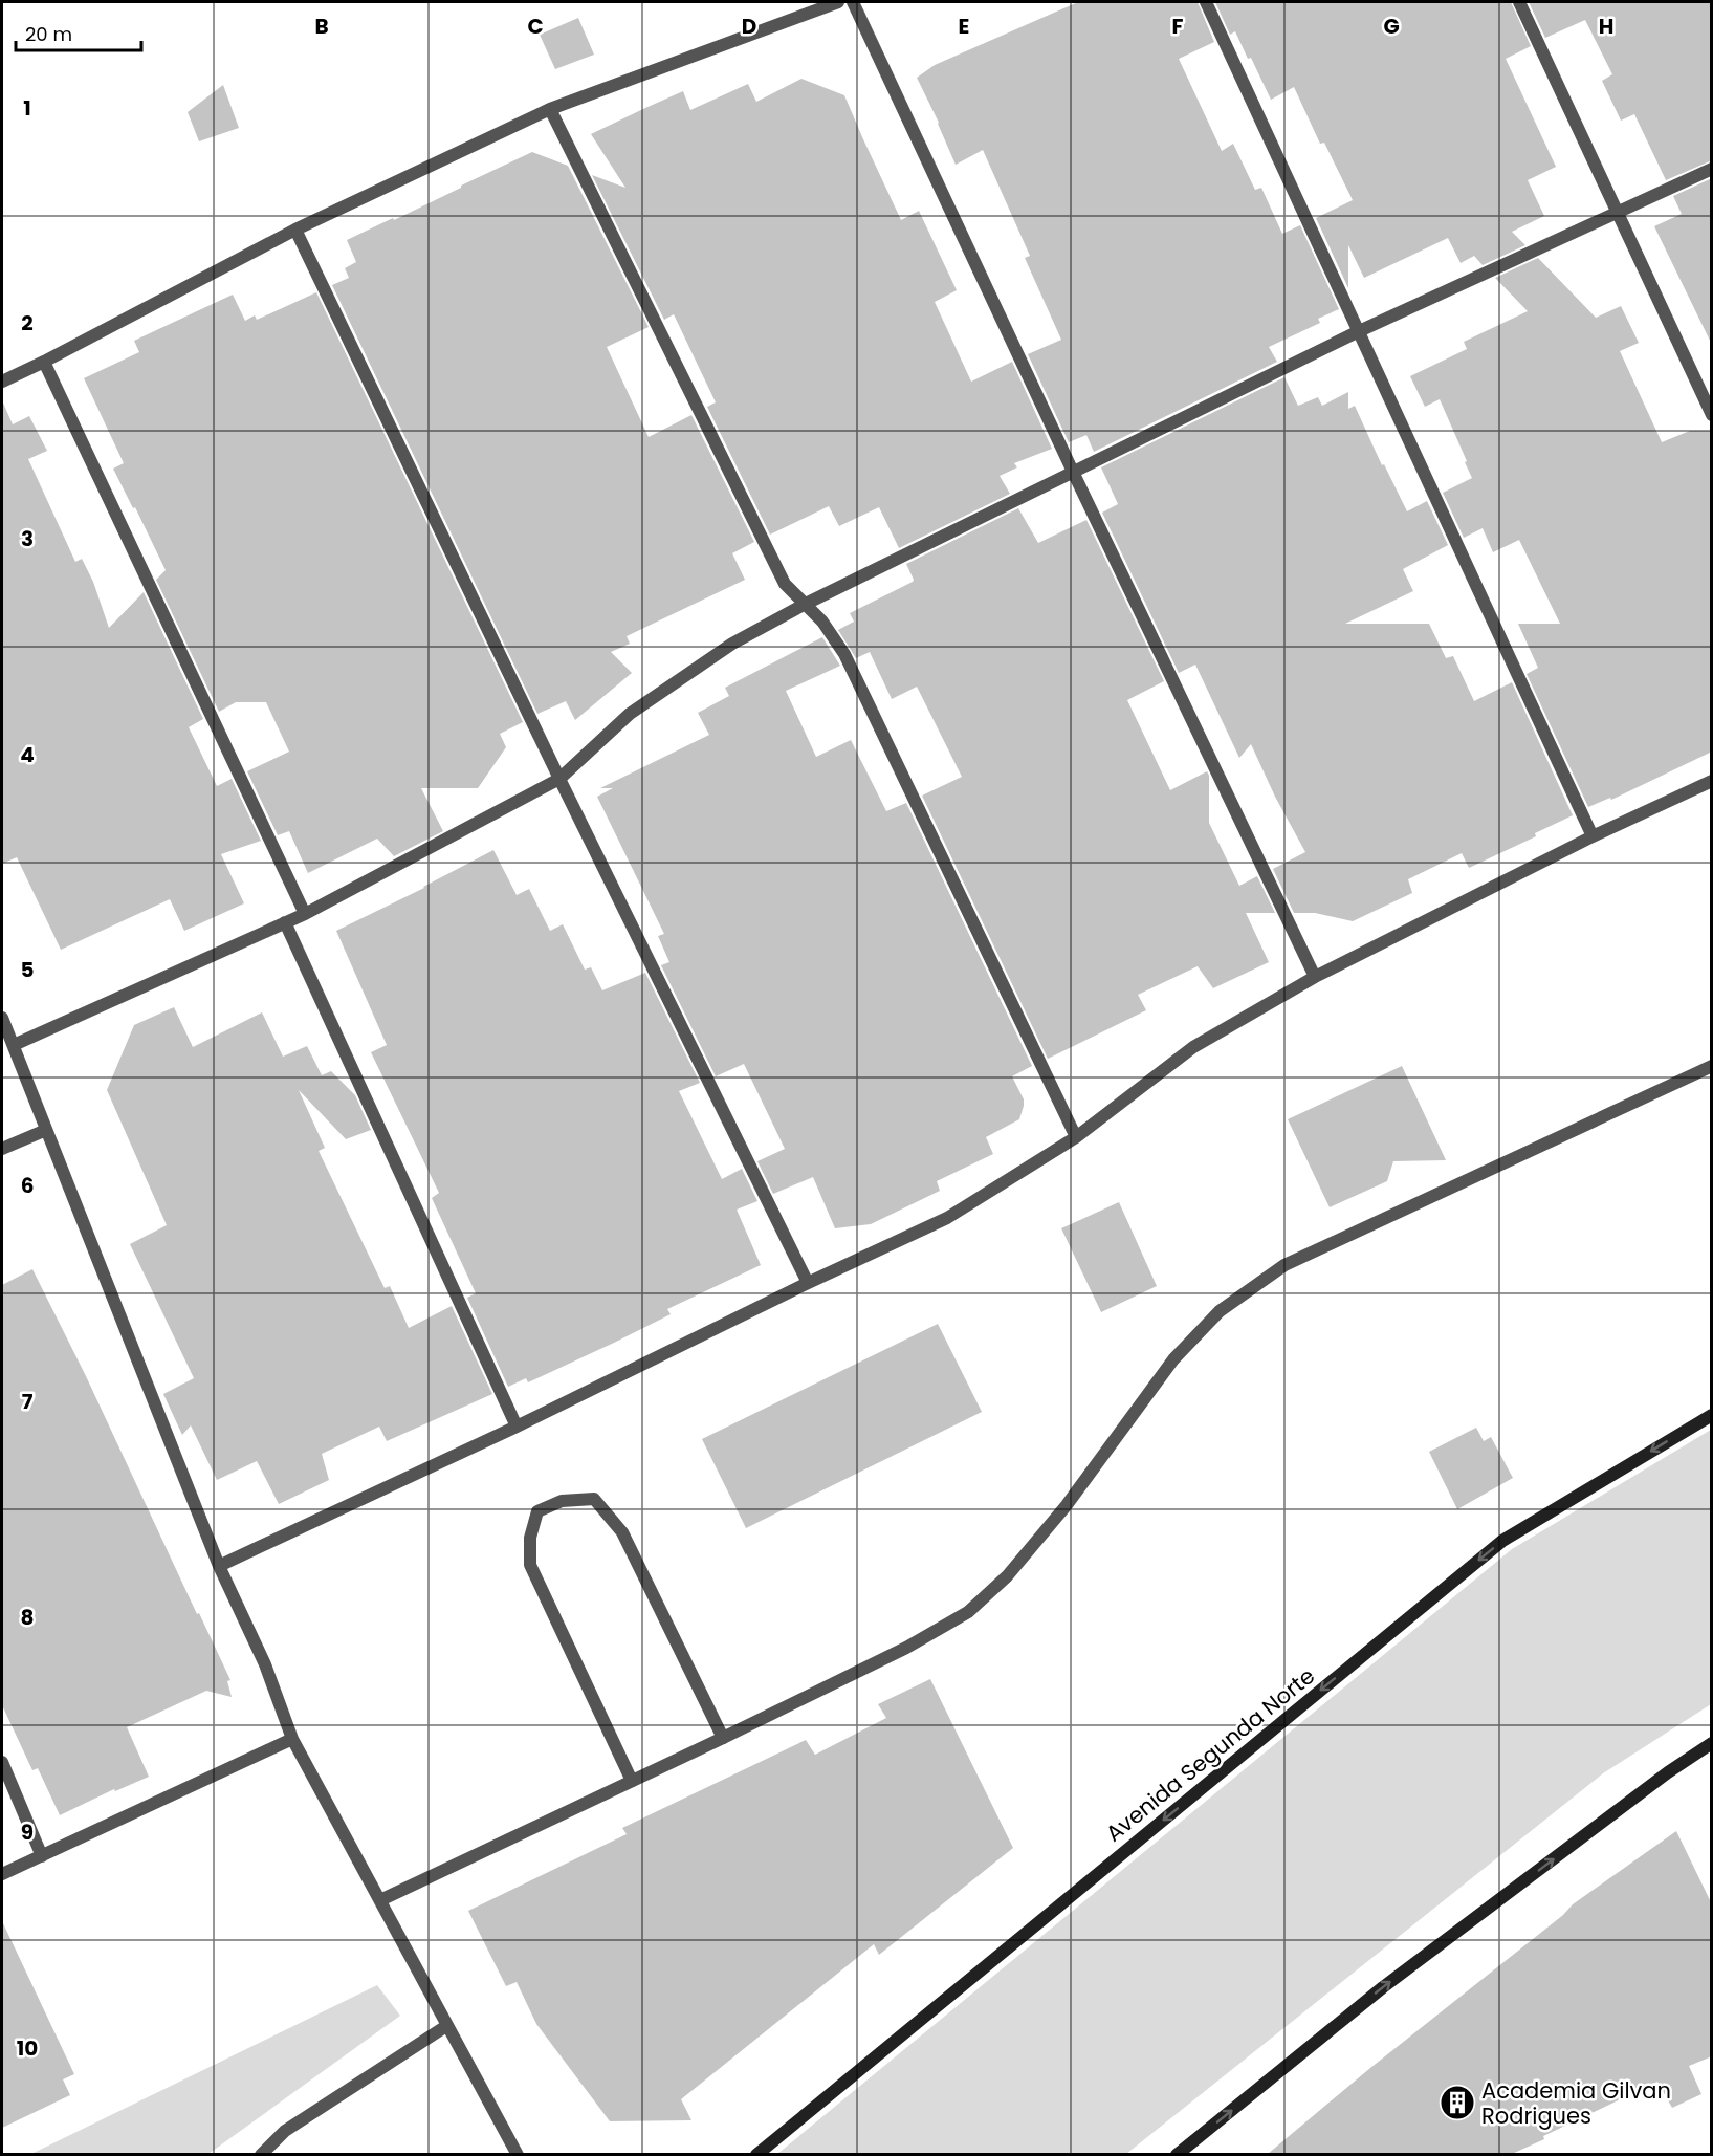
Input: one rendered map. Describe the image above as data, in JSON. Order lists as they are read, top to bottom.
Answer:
{
  "streets": {
    "main road": ["Avenida Segunda Norte"]
  },
  "one_way": ["Avenida Segunda Norte"],
  "places": {
    "building": ["Academia Gilvan Rodrigues"]
  },
  "scale_bar": "20 m",
  "grid": {
    "columns": [
      "B",
      "C",
      "D",
      "E",
      "F",
      "G",
      "H"
    ],
    "rows": [
      "1",
      "2",
      "3",
      "4",
      "5",
      "6",
      "7",
      "8",
      "9",
      "10"
    ]
  }
}
